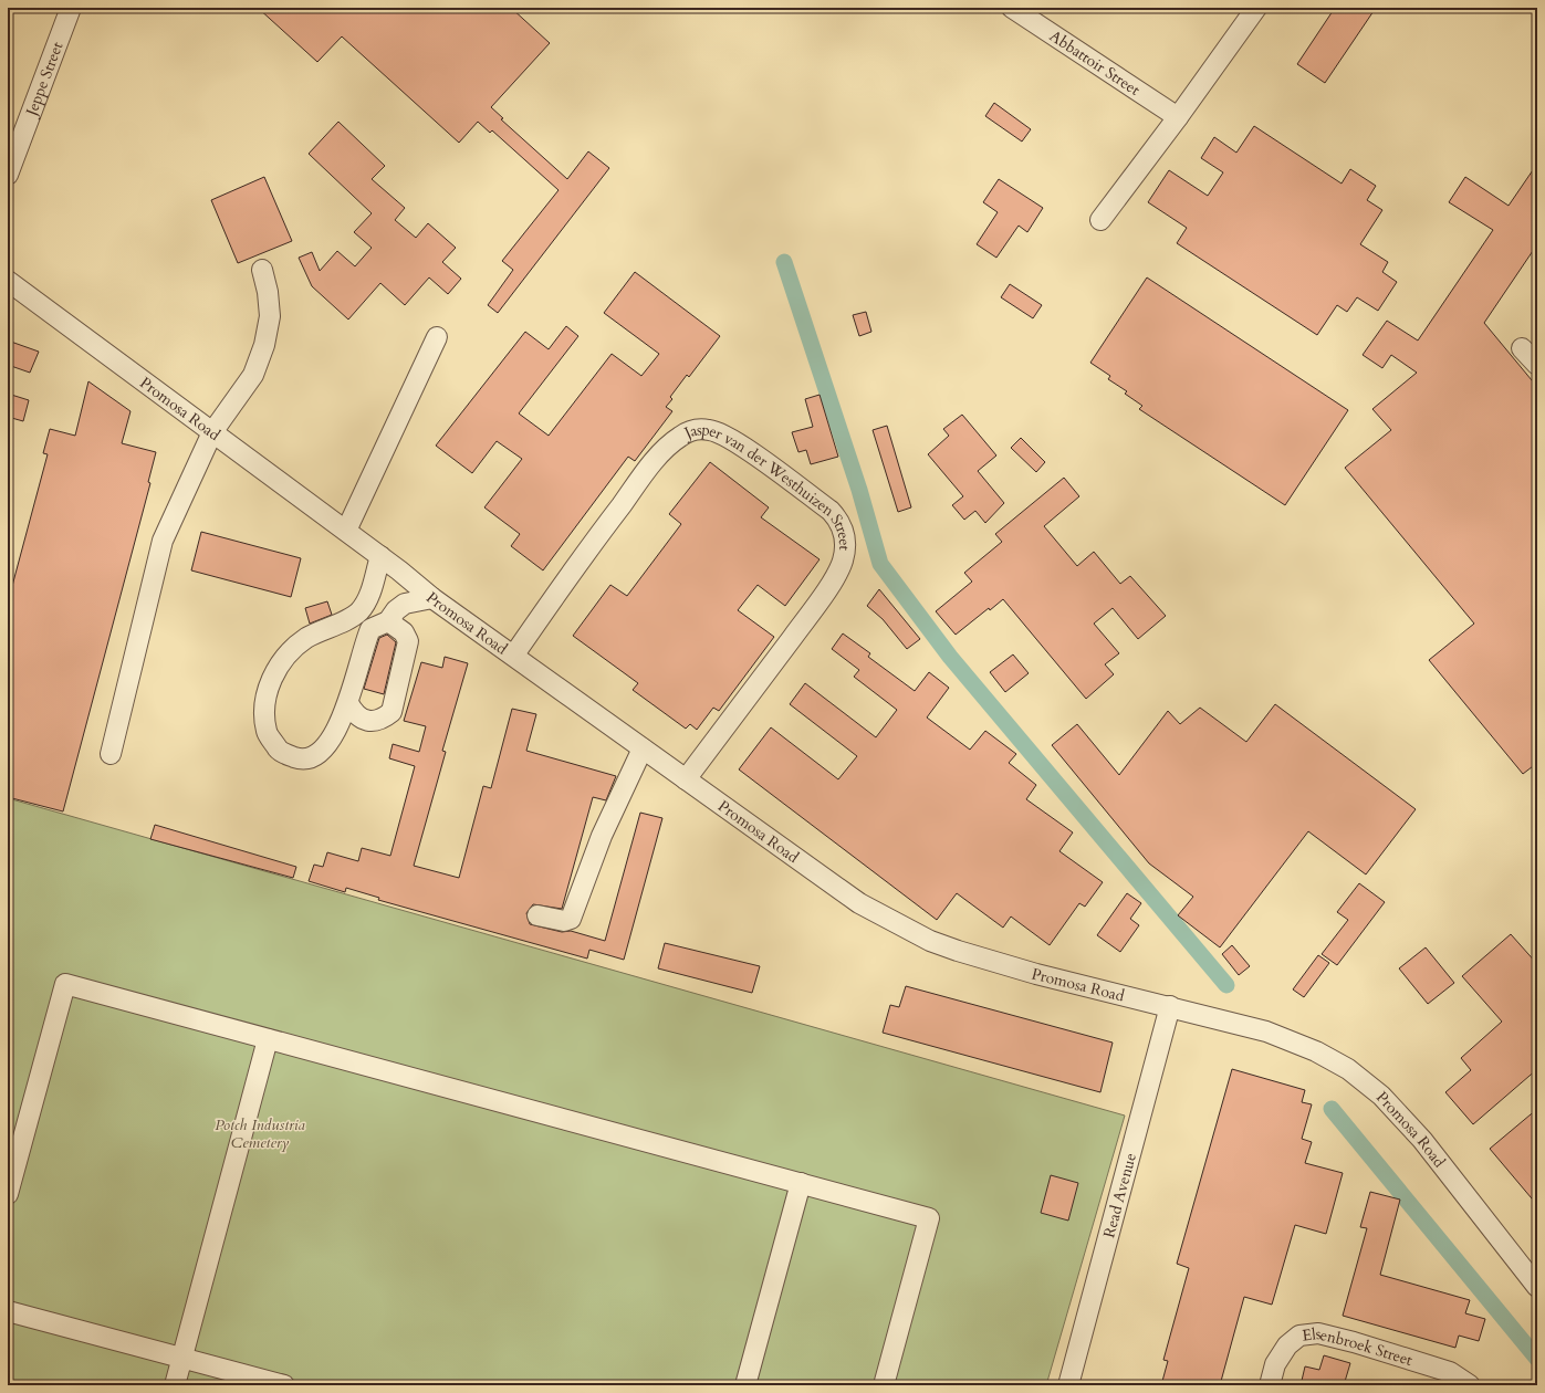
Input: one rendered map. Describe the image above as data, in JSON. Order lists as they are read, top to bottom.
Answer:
{
  "streets": {
    "street": [
      "Abbattoir Street",
      "Jeppe Street",
      "Promosa Road",
      "Jasper van der Westhuizen Street",
      "Read Avenue",
      "Elsenbroek Street"
    ]
  },
  "crossings": [
    ["Promosa Road", "Jasper van der Westhuizen Street"],
    ["Promosa Road", "Read Avenue"]
  ],
  "parks": ["Potch Industria Cemetery"]
}
